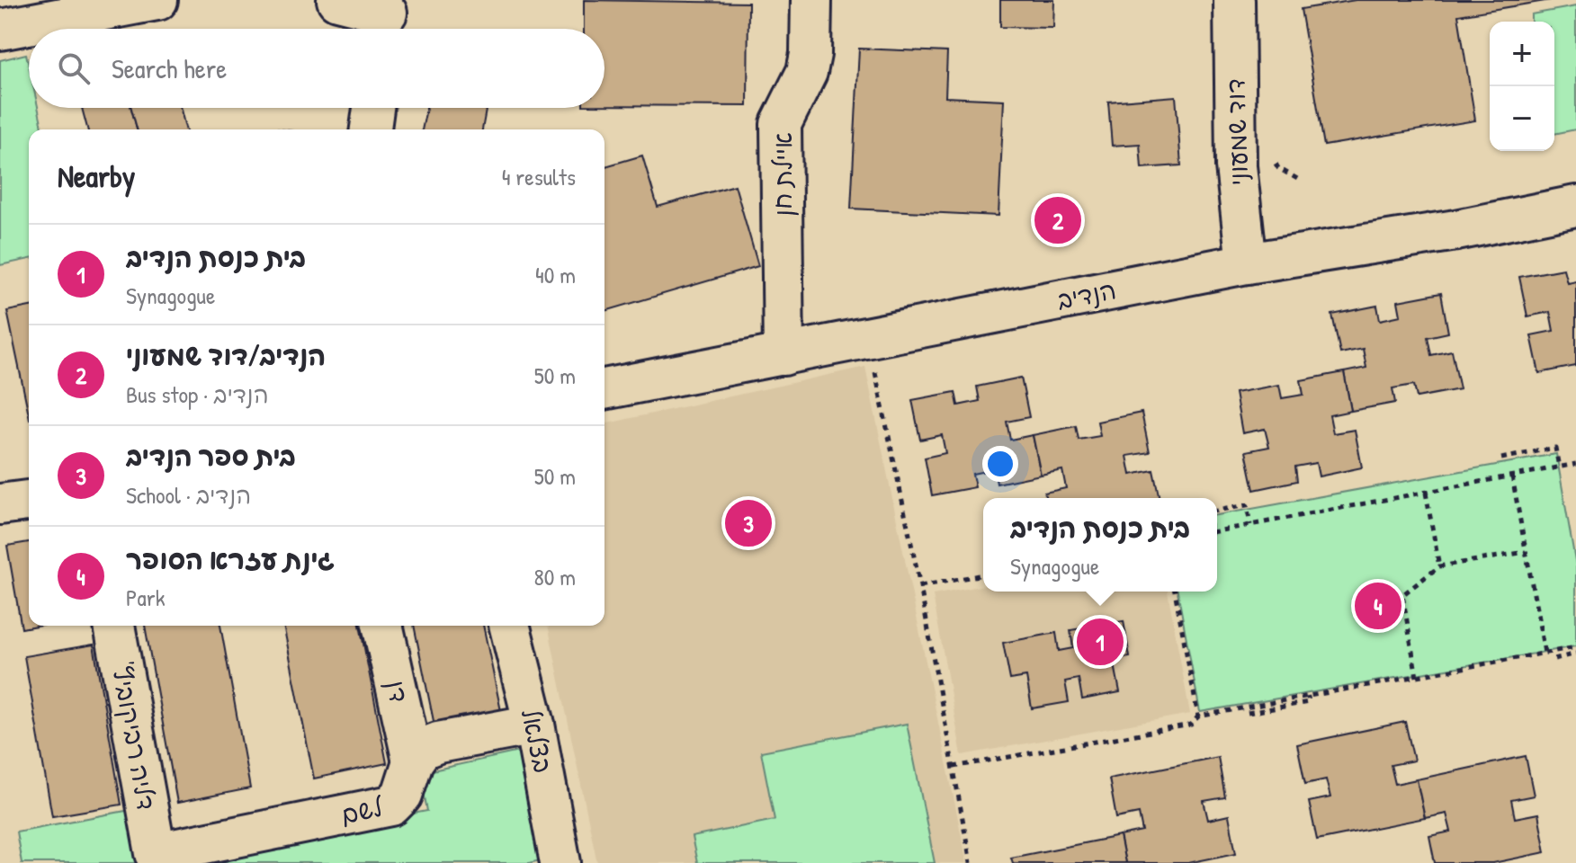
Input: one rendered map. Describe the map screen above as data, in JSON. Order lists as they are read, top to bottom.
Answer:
{
  "streets": {
    "street": [
      "דוד שמעוני",
      "איילת חן",
      "הנדיב",
      "דן",
      "'דליה רביקוביץ",
      "בצלאל",
      "לשם"
    ]
  },
  "crossings": [
    ["דוד שמעוני", "הנדיב"],
    ["איילת חן", "הנדיב"],
    ["דן", "לשם"],
    ["'דליה רביקוביץ", "לשם"]
  ],
  "page": {
    "map_buttons": ["+", "−"],
    "search": "Search here",
    "heading": ["Nearby", "4 results"],
    "pins": [
      "2",
      "3",
      "4",
      "1"
    ],
    "list": [
      {
        "mark": "1",
        "name": "בית כנסת הנדיב",
        "note": "Synagogue",
        "value": "40 m"
      },
      {
        "mark": "2",
        "name": "הנדיב/דוד שמעוני",
        "note": "Bus stop · הנדיב",
        "value": "50 m"
      },
      {
        "mark": "3",
        "name": "בית ספר הנדיב",
        "note": "School · הנדיב",
        "value": "50 m"
      },
      {
        "mark": "4",
        "name": "גינת עזרא הסופר",
        "note": "Park",
        "value": "80 m"
      }
    ],
    "popup": ["בית כנסת הנדיב", "Synagogue"]
  }
}
